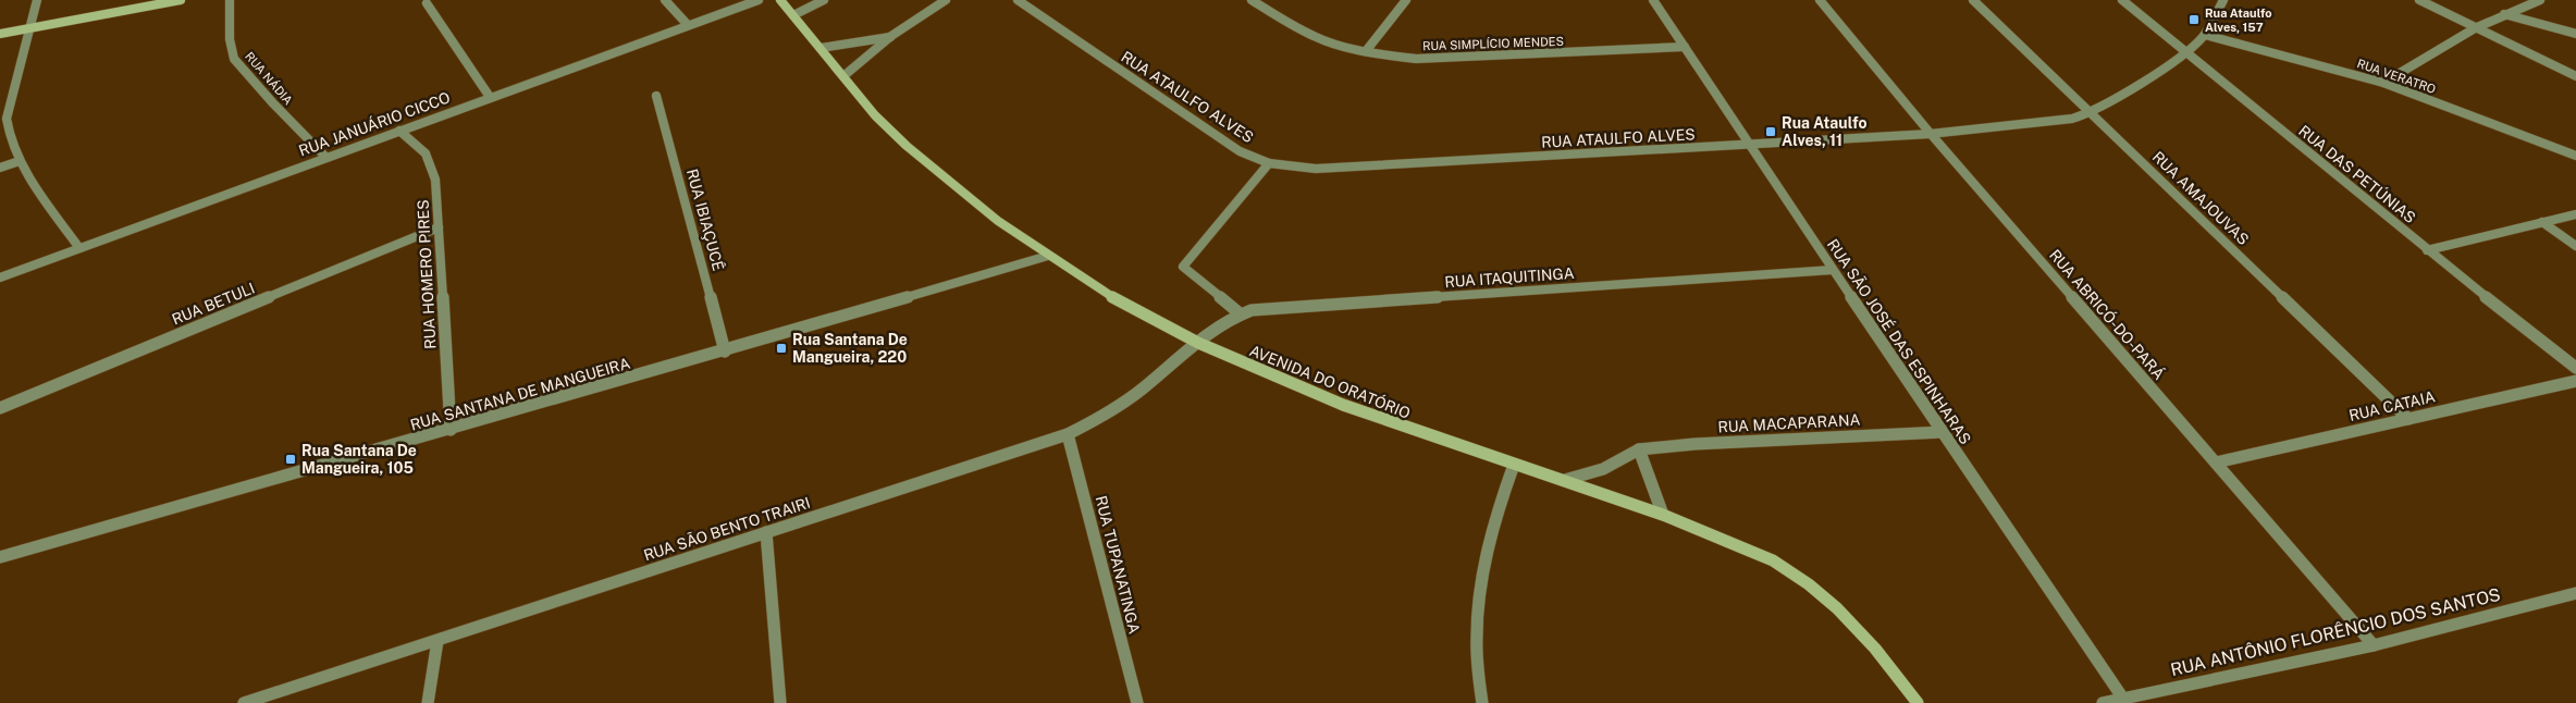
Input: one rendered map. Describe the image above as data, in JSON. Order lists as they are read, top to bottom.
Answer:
{
  "streets": {
    "main road": ["AVENIDA DO ORATÓRIO"],
    "street": [
      "RUA SIMPLÍCIO MENDES",
      "RUA VERATRO",
      "RUA NÁDIA",
      "RUA ATAULFO ALVES",
      "RUA JANUÁRIO CICCO",
      "RUA DAS PETÚNIAS",
      "RUA AMAJOUVAS",
      "RUA IBIAÇUCÊ",
      "RUA HOMERO PIRES",
      "RUA ITAQUITINGA",
      "RUA BETULI",
      "RUA ABRICÓ-DO-PARÁ",
      "RUA SÃO JOSÉ DAS ESPINHARAS",
      "RUA SANTANA DE MANGUEIRA",
      "RUA CATAIA",
      "RUA MACAPARANA",
      "RUA SÃO BENTO TRAIRI",
      "RUA TUPANATINGA",
      "RUA ANTÔNIO FLORÊNCIO DOS SANTOS"
    ]
  },
  "crossings": [
    ["RUA SIMPLÍCIO MENDES", "RUA SÃO JOSÉ DAS ESPINHARAS"],
    ["RUA VERATRO", "RUA ATAULFO ALVES"],
    ["RUA NÁDIA", "RUA JANUÁRIO CICCO"],
    ["RUA ATAULFO ALVES", "RUA DAS PETÚNIAS"],
    ["RUA ATAULFO ALVES", "RUA AMAJOUVAS"],
    ["RUA ATAULFO ALVES", "RUA ABRICÓ-DO-PARÁ"],
    ["RUA ATAULFO ALVES", "RUA SÃO JOSÉ DAS ESPINHARAS"],
    ["RUA JANUÁRIO CICCO", "RUA HOMERO PIRES"],
    ["RUA AMAJOUVAS", "RUA CATAIA"],
    ["RUA IBIAÇUCÊ", "RUA SANTANA DE MANGUEIRA"],
    ["RUA HOMERO PIRES", "RUA BETULI"],
    ["RUA HOMERO PIRES", "RUA SANTANA DE MANGUEIRA"],
    ["RUA ITAQUITINGA", "RUA SÃO JOSÉ DAS ESPINHARAS"],
    ["RUA ITAQUITINGA", "AVENIDA DO ORATÓRIO"],
    ["RUA ITAQUITINGA", "RUA SÃO BENTO TRAIRI"],
    ["RUA ABRICÓ-DO-PARÁ", "RUA CATAIA"],
    ["RUA ABRICÓ-DO-PARÁ", "RUA ANTÔNIO FLORÊNCIO DOS SANTOS"],
    ["RUA SÃO JOSÉ DAS ESPINHARAS", "RUA MACAPARANA"],
    ["RUA SÃO JOSÉ DAS ESPINHARAS", "RUA ANTÔNIO FLORÊNCIO DOS SANTOS"],
    ["AVENIDA DO ORATÓRIO", "RUA SANTANA DE MANGUEIRA"],
    ["AVENIDA DO ORATÓRIO", "RUA MACAPARANA"],
    ["AVENIDA DO ORATÓRIO", "RUA SÃO BENTO TRAIRI"],
    ["RUA SÃO BENTO TRAIRI", "RUA TUPANATINGA"]
  ],
  "places": {
    "transit": [
      "Rua Ataulfo Alves, 157",
      "Rua Ataulfo Alves, 11",
      "Rua Santana De Mangueira, 220",
      "Rua Santana De Mangueira, 105"
    ]
  }
}
